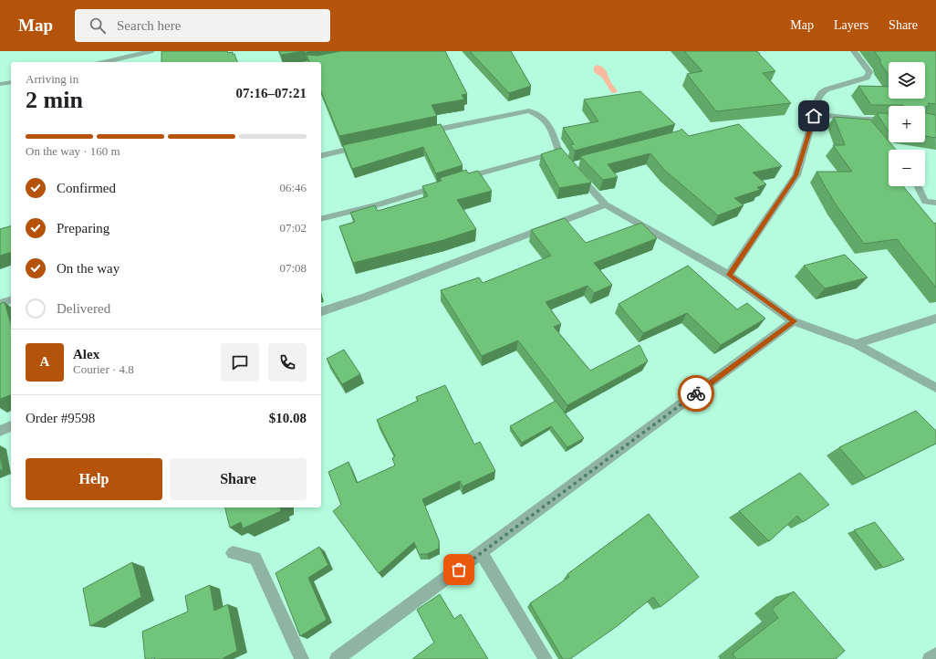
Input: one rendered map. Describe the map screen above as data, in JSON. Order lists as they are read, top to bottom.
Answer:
{
  "page": {
    "header": "Map",
    "search": "Search here",
    "nav": ["Map", "Layers", "Share"],
    "map_buttons": ["+", "−"],
    "heading": ["2 min", "Arriving in", "07:16–07:21"],
    "panel": [
      "Alex",
      "Courier · 4.8",
      "Order #9598",
      "$10.08"
    ],
    "bar": "On the way · 160 m",
    "list": [
      ["Confirmed", "06:46"],
      ["Preparing", "07:02"],
      ["On the way", "07:08"],
      "Delivered"
    ],
    "round": "A",
    "buttons": ["Help", "Share"]
  }
}
